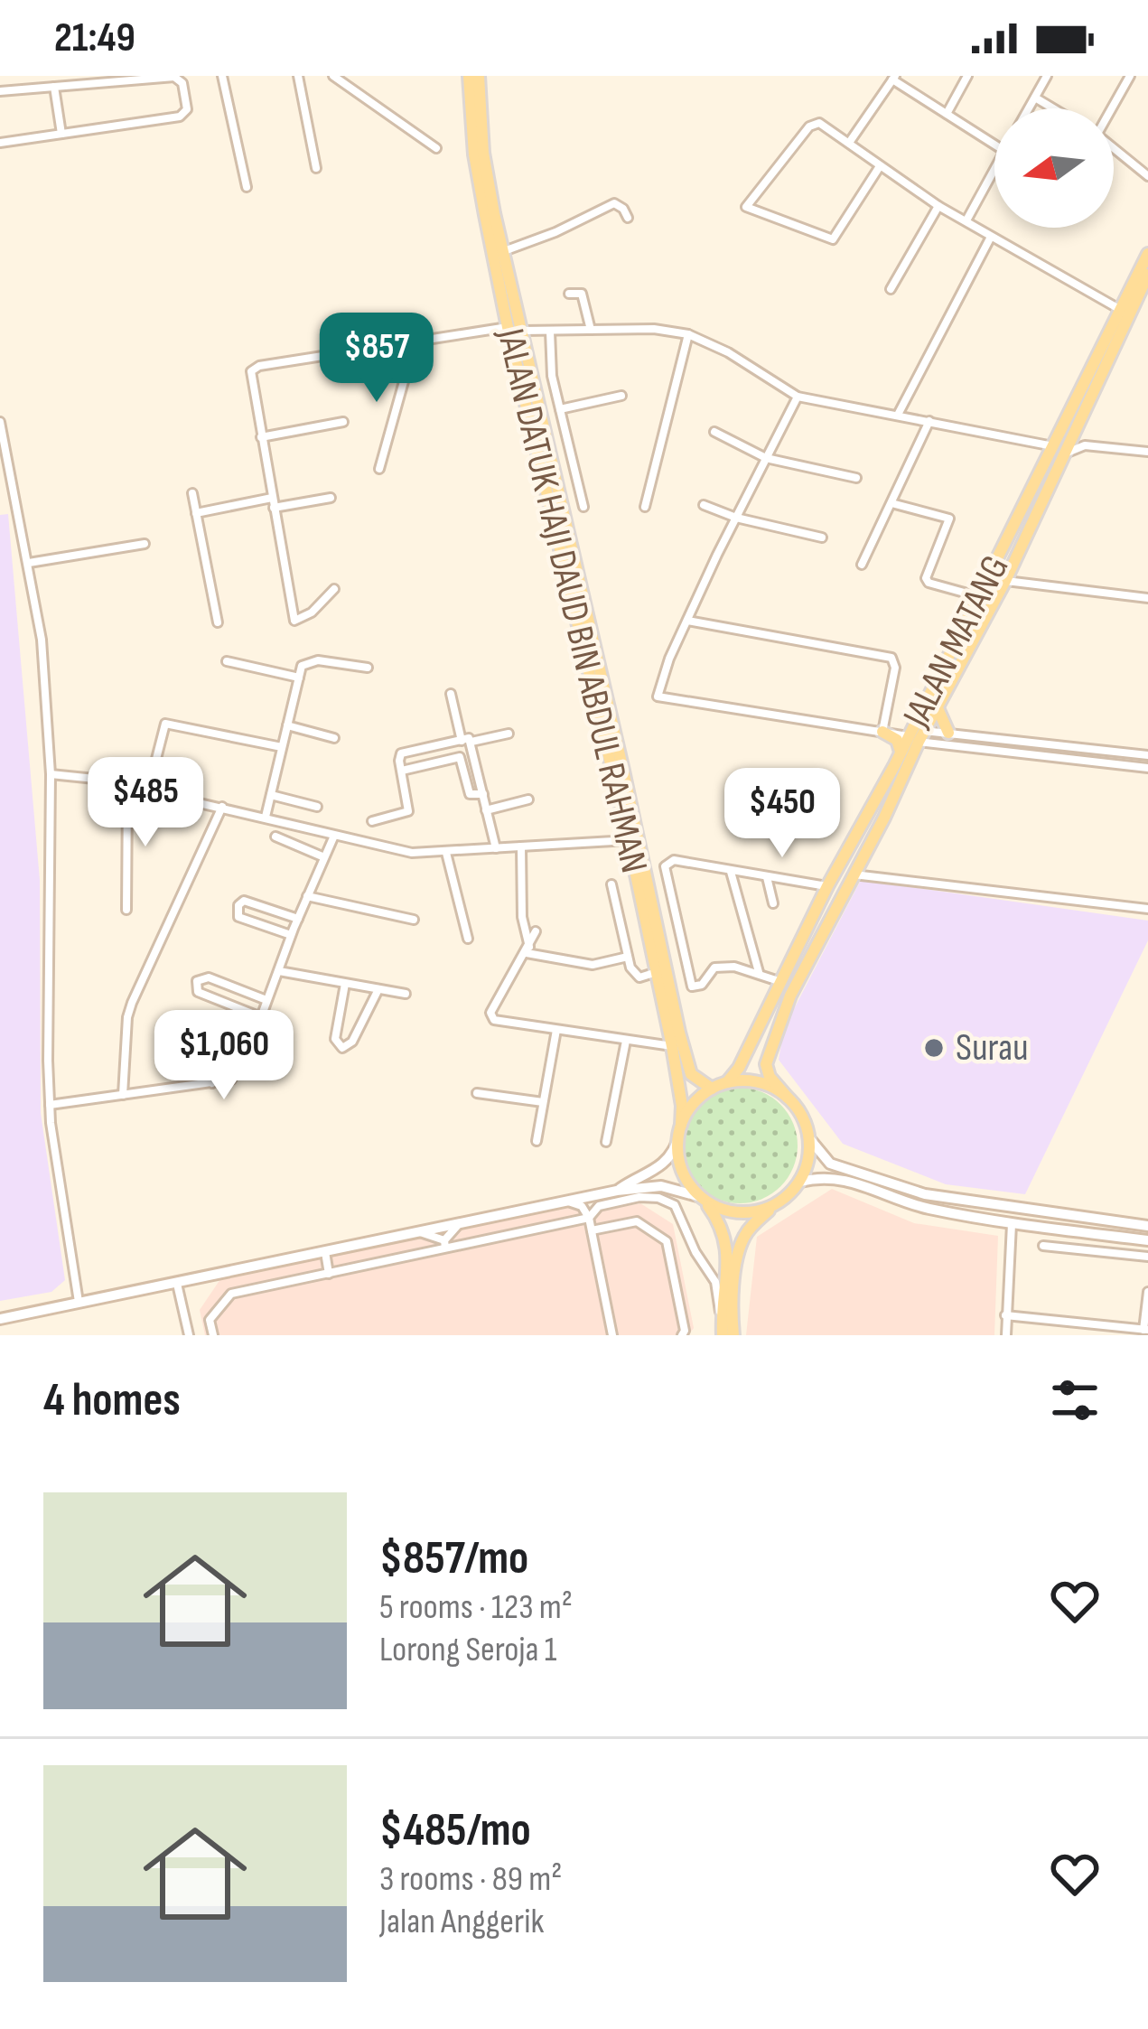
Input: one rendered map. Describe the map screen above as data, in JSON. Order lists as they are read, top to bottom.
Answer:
{
  "streets": {
    "main road": ["JALAN DATUK HAJI DAUD BIN ABDUL RAHMAN", "JALAN MATANG"]
  },
  "crossings": [
    ["JALAN DATUK HAJI DAUD BIN ABDUL RAHMAN", "JALAN MATANG"]
  ],
  "places": ["Surau"],
  "north": "left",
  "page": {
    "status": "21:49",
    "price": [
      "$857",
      "$485",
      "$450",
      "$1,060"
    ],
    "heading": "4 homes",
    "list": [
      {
        "name": "$857/mo",
        "note": "5 rooms · 123 m² · Lorong Seroja 1"
      },
      {
        "name": "$485/mo",
        "note": "3 rooms · 89 m² · Jalan Anggerik"
      }
    ]
  }
}
